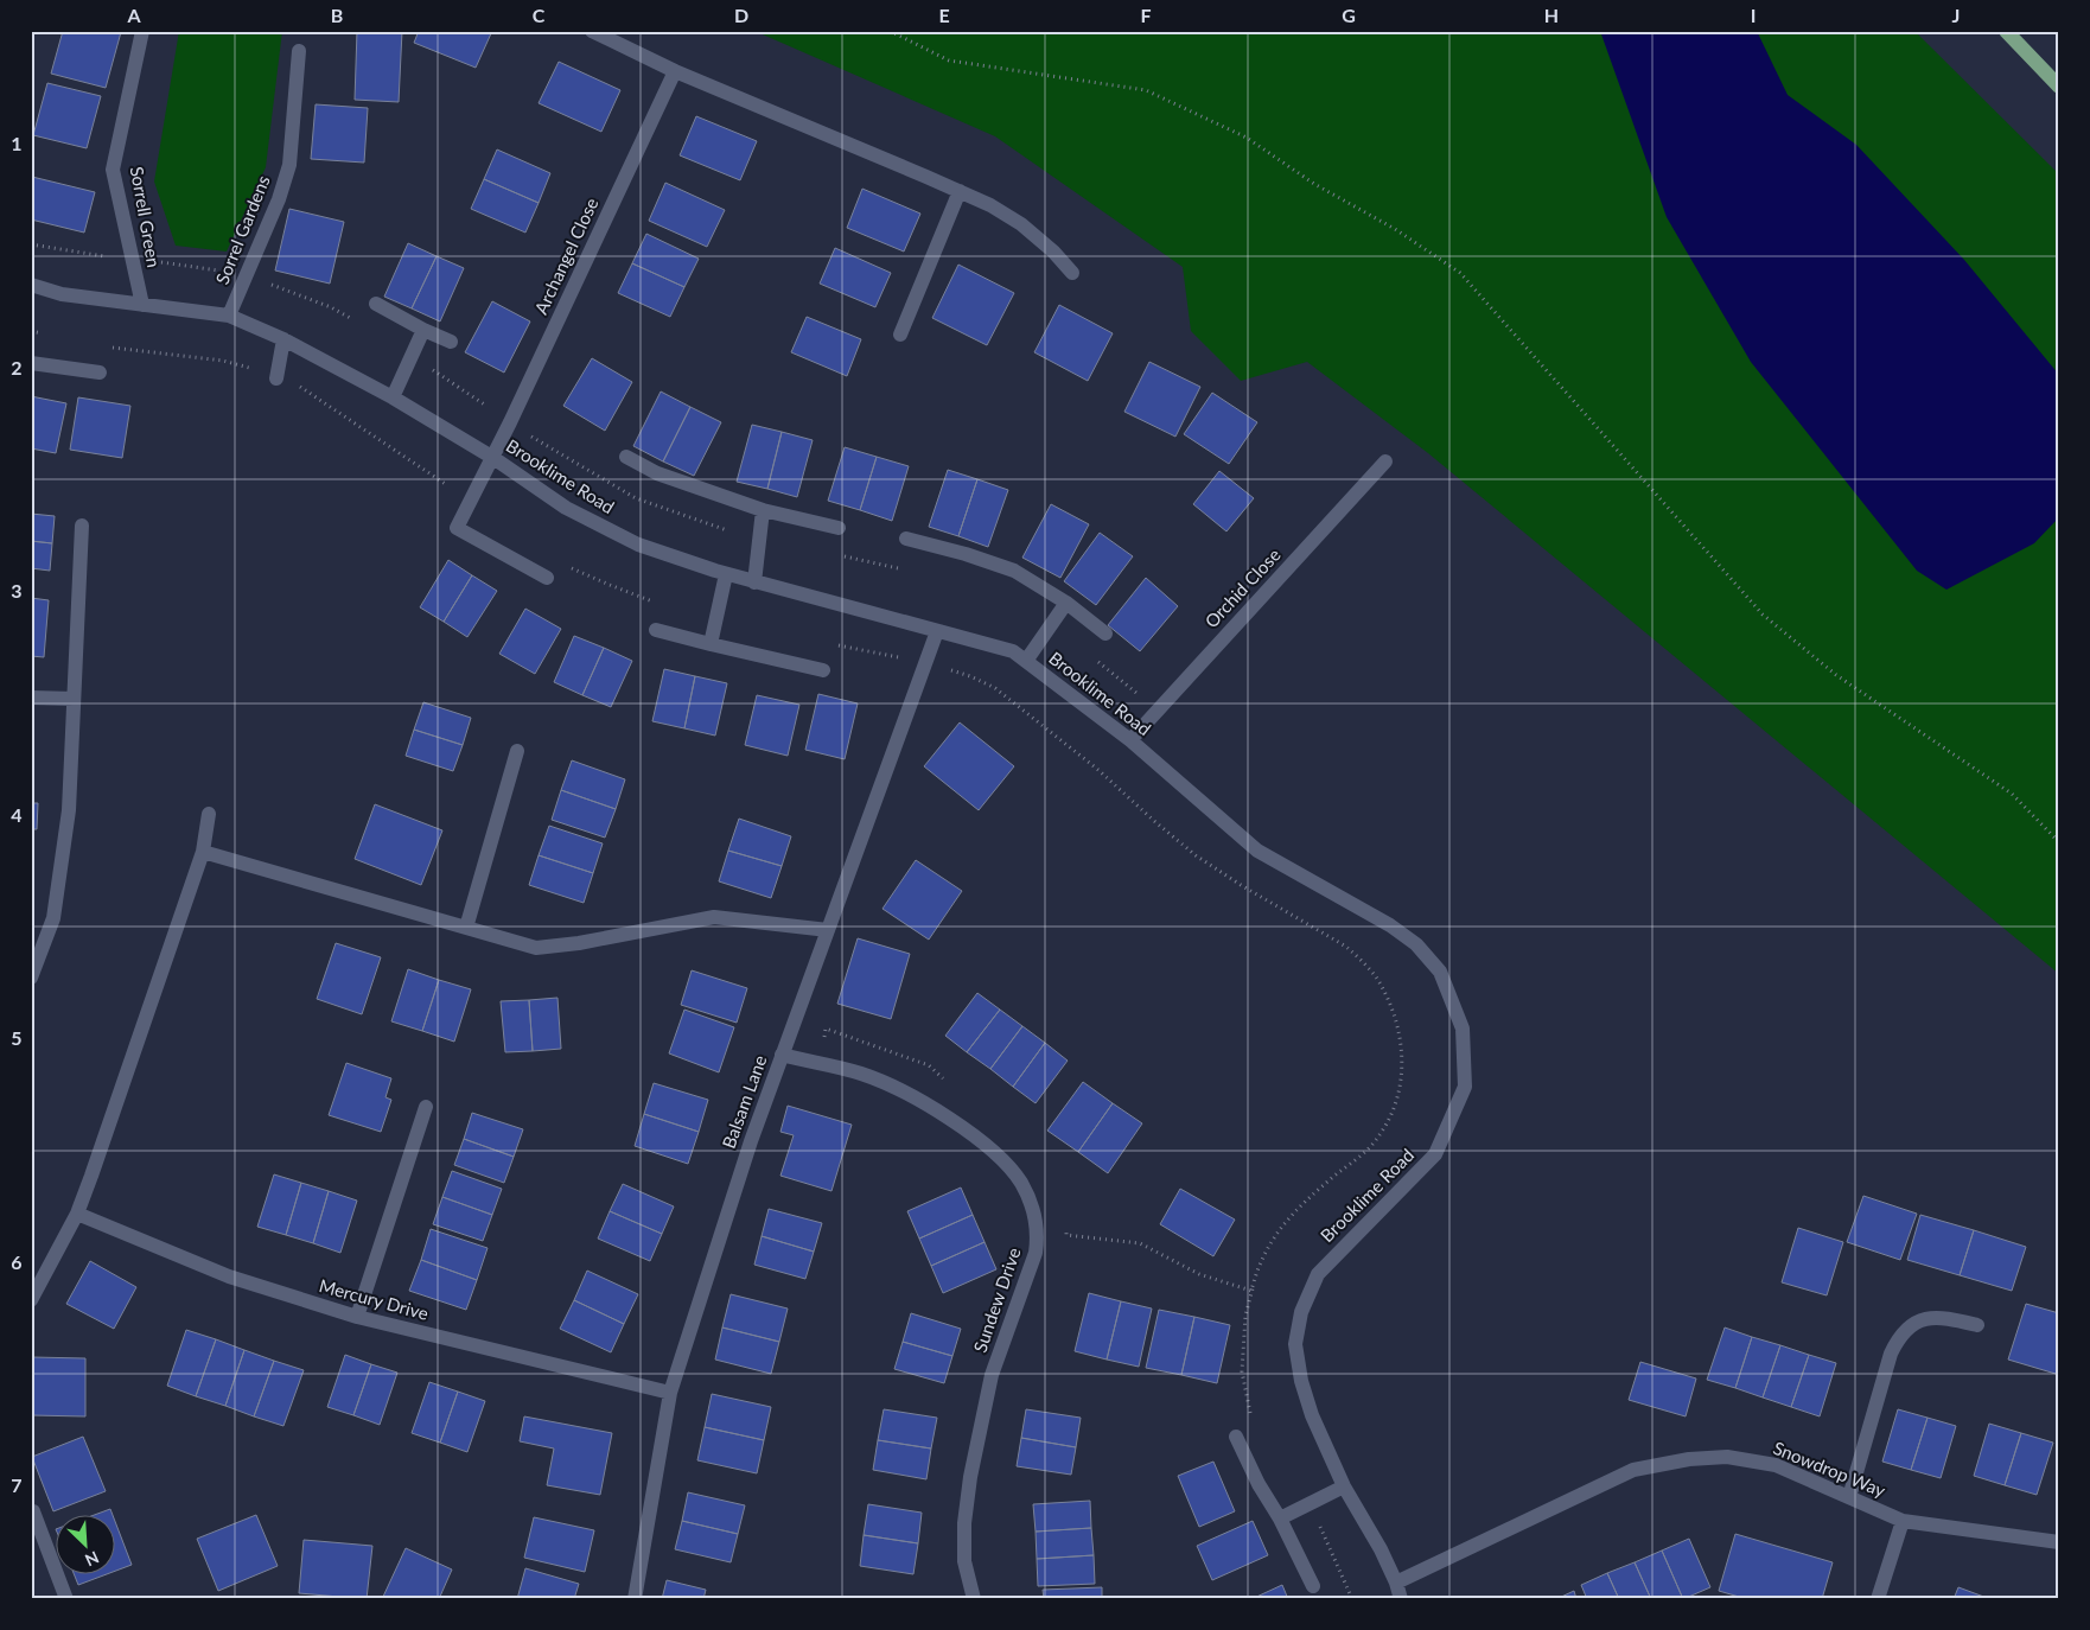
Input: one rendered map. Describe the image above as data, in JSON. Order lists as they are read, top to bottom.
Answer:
{
  "streets": {
    "street": [
      "Sorrell Green",
      "Sorrel Gardens",
      "Archangel Close",
      "Brooklime Road",
      "Orchid Close",
      "Balsam Lane",
      "Mercury Drive",
      "Sundew Drive",
      "Snowdrop Way"
    ]
  },
  "crossings": [
    ["Sorrell Green", "Brooklime Road"],
    ["Sorrel Gardens", "Brooklime Road"],
    ["Archangel Close", "Brooklime Road"],
    ["Brooklime Road", "Orchid Close"],
    ["Brooklime Road", "Balsam Lane"],
    ["Brooklime Road", "Snowdrop Way"],
    ["Balsam Lane", "Mercury Drive"],
    ["Balsam Lane", "Sundew Drive"]
  ],
  "north": "bottom right",
  "grid": {
    "columns": [
      "A",
      "B",
      "C",
      "D",
      "E",
      "F",
      "G",
      "H",
      "I",
      "J"
    ],
    "rows": [
      "1",
      "2",
      "3",
      "4",
      "5",
      "6",
      "7"
    ]
  }
}
